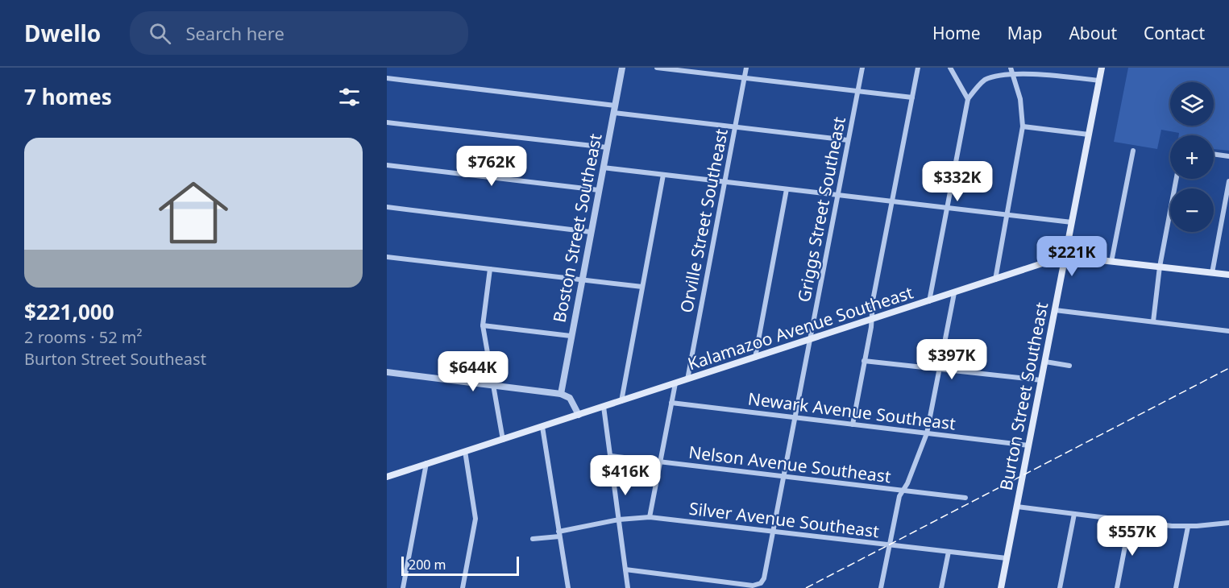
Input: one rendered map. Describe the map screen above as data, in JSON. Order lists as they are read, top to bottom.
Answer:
{
  "streets": {
    "main road": ["Kalamazoo Avenue Southeast", "Burton Street Southeast"],
    "street": [
      "Griggs Street Southeast",
      "Orville Street Southeast",
      "Boston Street Southeast",
      "Newark Avenue Southeast",
      "Nelson Avenue Southeast",
      "Silver Avenue Southeast"
    ]
  },
  "crossings": [
    ["Griggs Street Southeast", "Kalamazoo Avenue Southeast"],
    ["Griggs Street Southeast", "Newark Avenue Southeast"],
    ["Griggs Street Southeast", "Nelson Avenue Southeast"],
    ["Griggs Street Southeast", "Silver Avenue Southeast"],
    ["Orville Street Southeast", "Kalamazoo Avenue Southeast"],
    ["Kalamazoo Avenue Southeast", "Burton Street Southeast"],
    ["Burton Street Southeast", "Newark Avenue Southeast"],
    ["Burton Street Southeast", "Silver Avenue Southeast"]
  ],
  "scale_bar": "200 m",
  "page": {
    "header": "Dwello",
    "search": "Search here",
    "nav": [
      "Home",
      "Map",
      "About",
      "Contact"
    ],
    "heading": "7 homes",
    "map_buttons": ["+", "−"],
    "list": [
      {
        "name": "$221,000",
        "note": "2 rooms · 52 m² · Burton Street Southeast"
      }
    ],
    "price": [
      "$762K",
      "$332K",
      "$221K",
      "$397K",
      "$644K",
      "$416K",
      "$557K"
    ],
    "scale": "200 m"
  }
}
